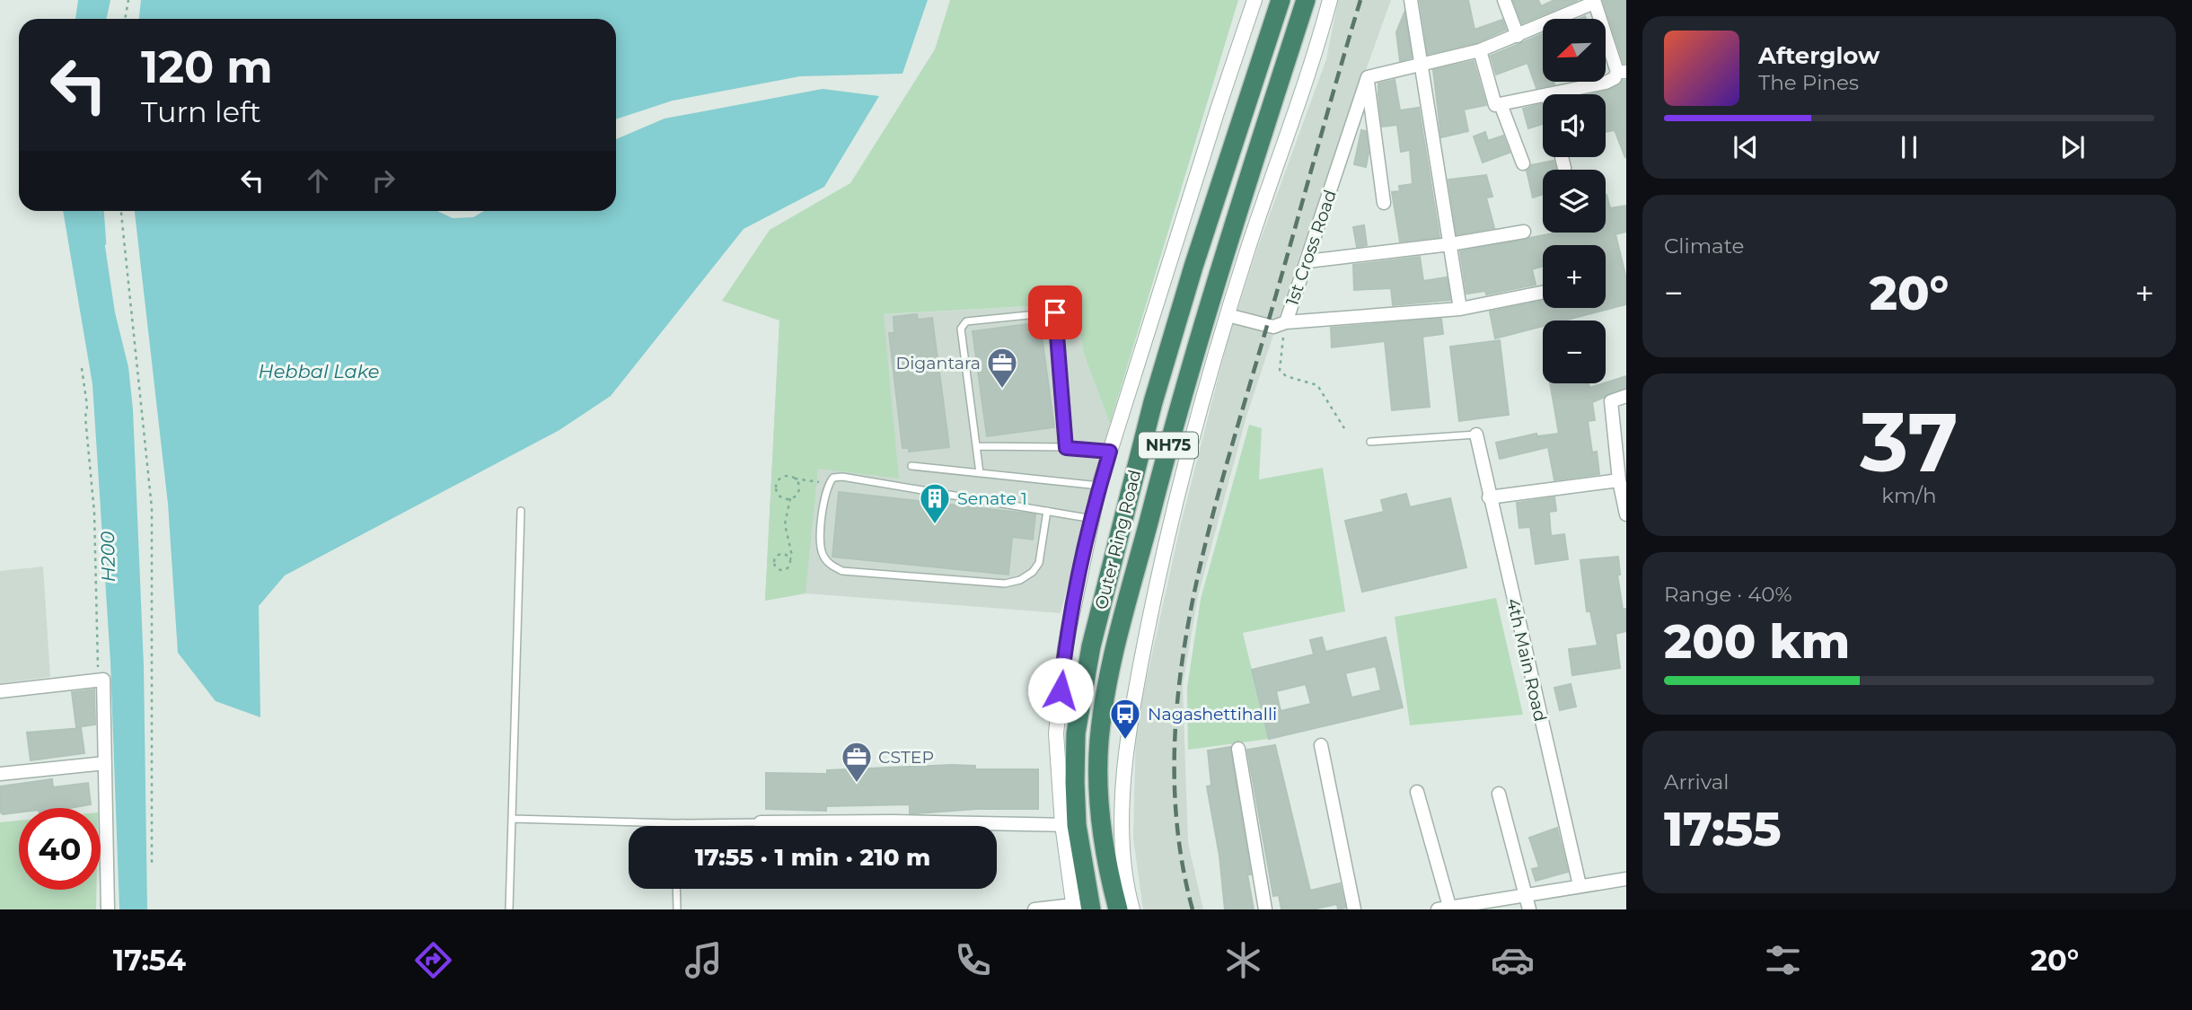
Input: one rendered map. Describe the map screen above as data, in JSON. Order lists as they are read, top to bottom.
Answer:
{
  "streets": {
    "highway": ["NH75", "Outer Ring Road"],
    "street": ["1st Cross Road", "4th Main Road"]
  },
  "water": ["Hebbal Lake", "H200"],
  "places": {
    "office": ["Digantara", "CSTEP"],
    "building": ["Senate 1"],
    "bus stop": ["Nagashettihalli"]
  },
  "north": "bottom left",
  "page": {
    "map_buttons": ["+", "−"],
    "turn": ["120 m", "Turn left"],
    "song": ["Afterglow", "The Pines"],
    "tile": [
      "Climate",
      ["37", "km/h"],
      ["Range · 40%", "200 km"],
      ["Arrival", "17:55"]
    ],
    "heat": ["−", "20°", "+"],
    "limit": "40",
    "trip": "17:55 · 1 min · 210 m",
    "tabs": ["17:54", "20°"]
  }
}
